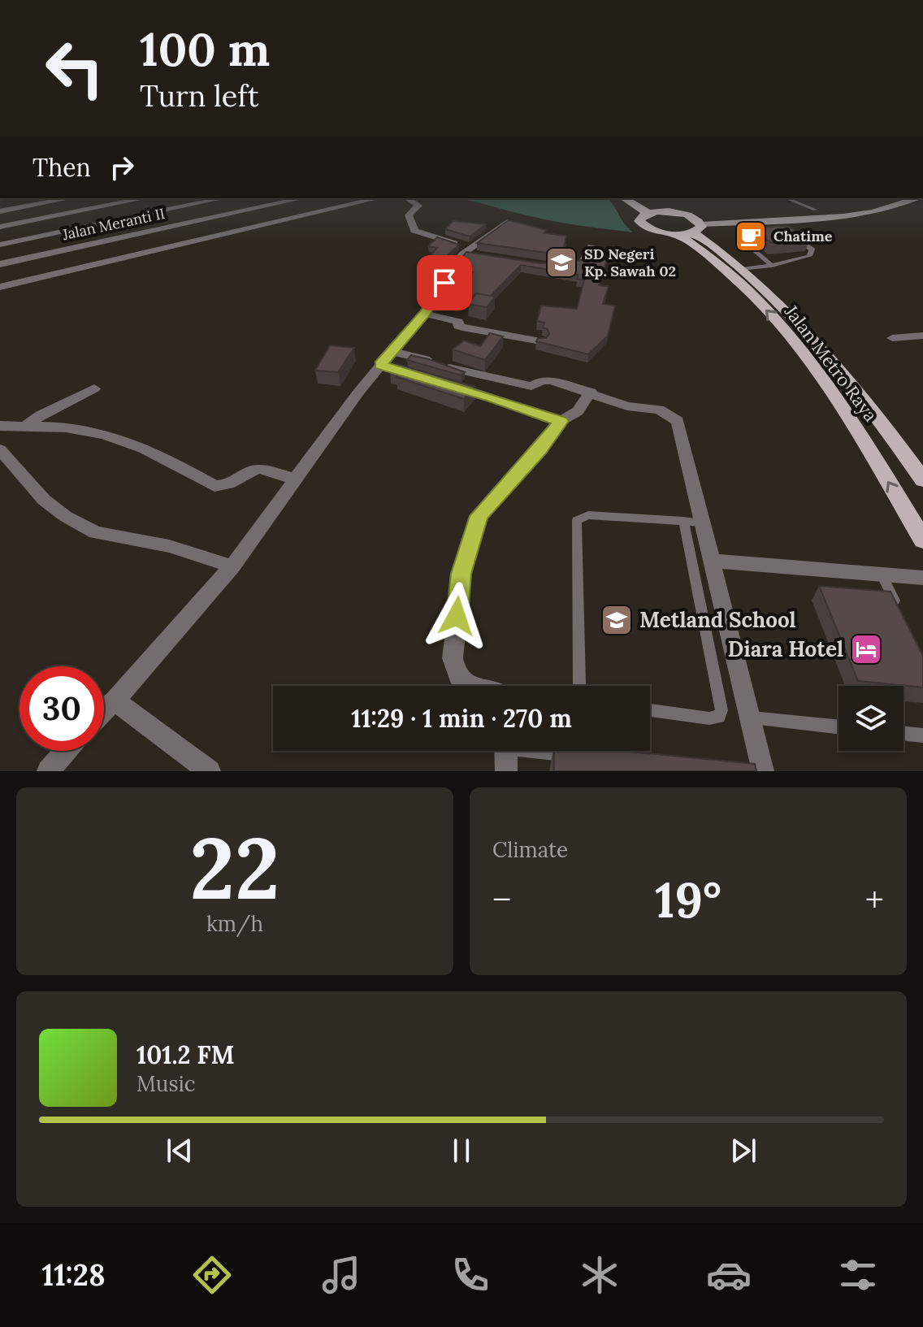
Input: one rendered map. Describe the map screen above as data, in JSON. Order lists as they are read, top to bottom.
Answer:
{
  "streets": {
    "main road": ["Jalan Metro Raya"],
    "street": ["Jalan Meranti II"]
  },
  "places": {
    "cafe": ["Chatime"],
    "school or university": ["SD Negeri Kp. Sawah 02", "Metland School"],
    "hotel": ["Diara Hotel"]
  },
  "page": {
    "turn": ["100 m", "Turn left"],
    "then": "Then",
    "limit": "30",
    "trip": "11:29 · 1 min · 270 m",
    "tile": [
      ["22", "km/h"],
      "Climate"
    ],
    "heat": ["−", "19°", "+"],
    "song": ["101.2 FM", "Music"],
    "tabs": "11:28"
  }
}
